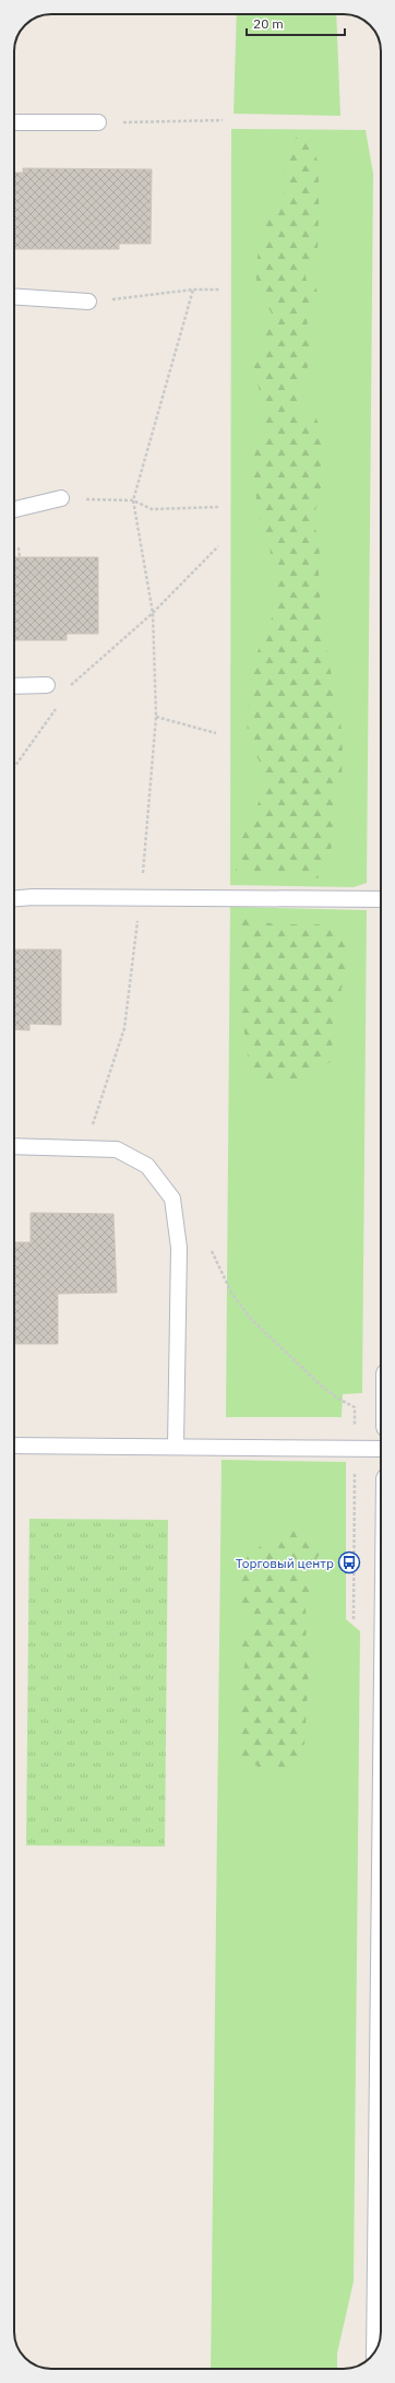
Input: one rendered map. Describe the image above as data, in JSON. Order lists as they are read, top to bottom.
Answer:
{
  "places": {
    "bus stop": ["Торговый центр"]
  },
  "scale_bar": "20 m"
}
